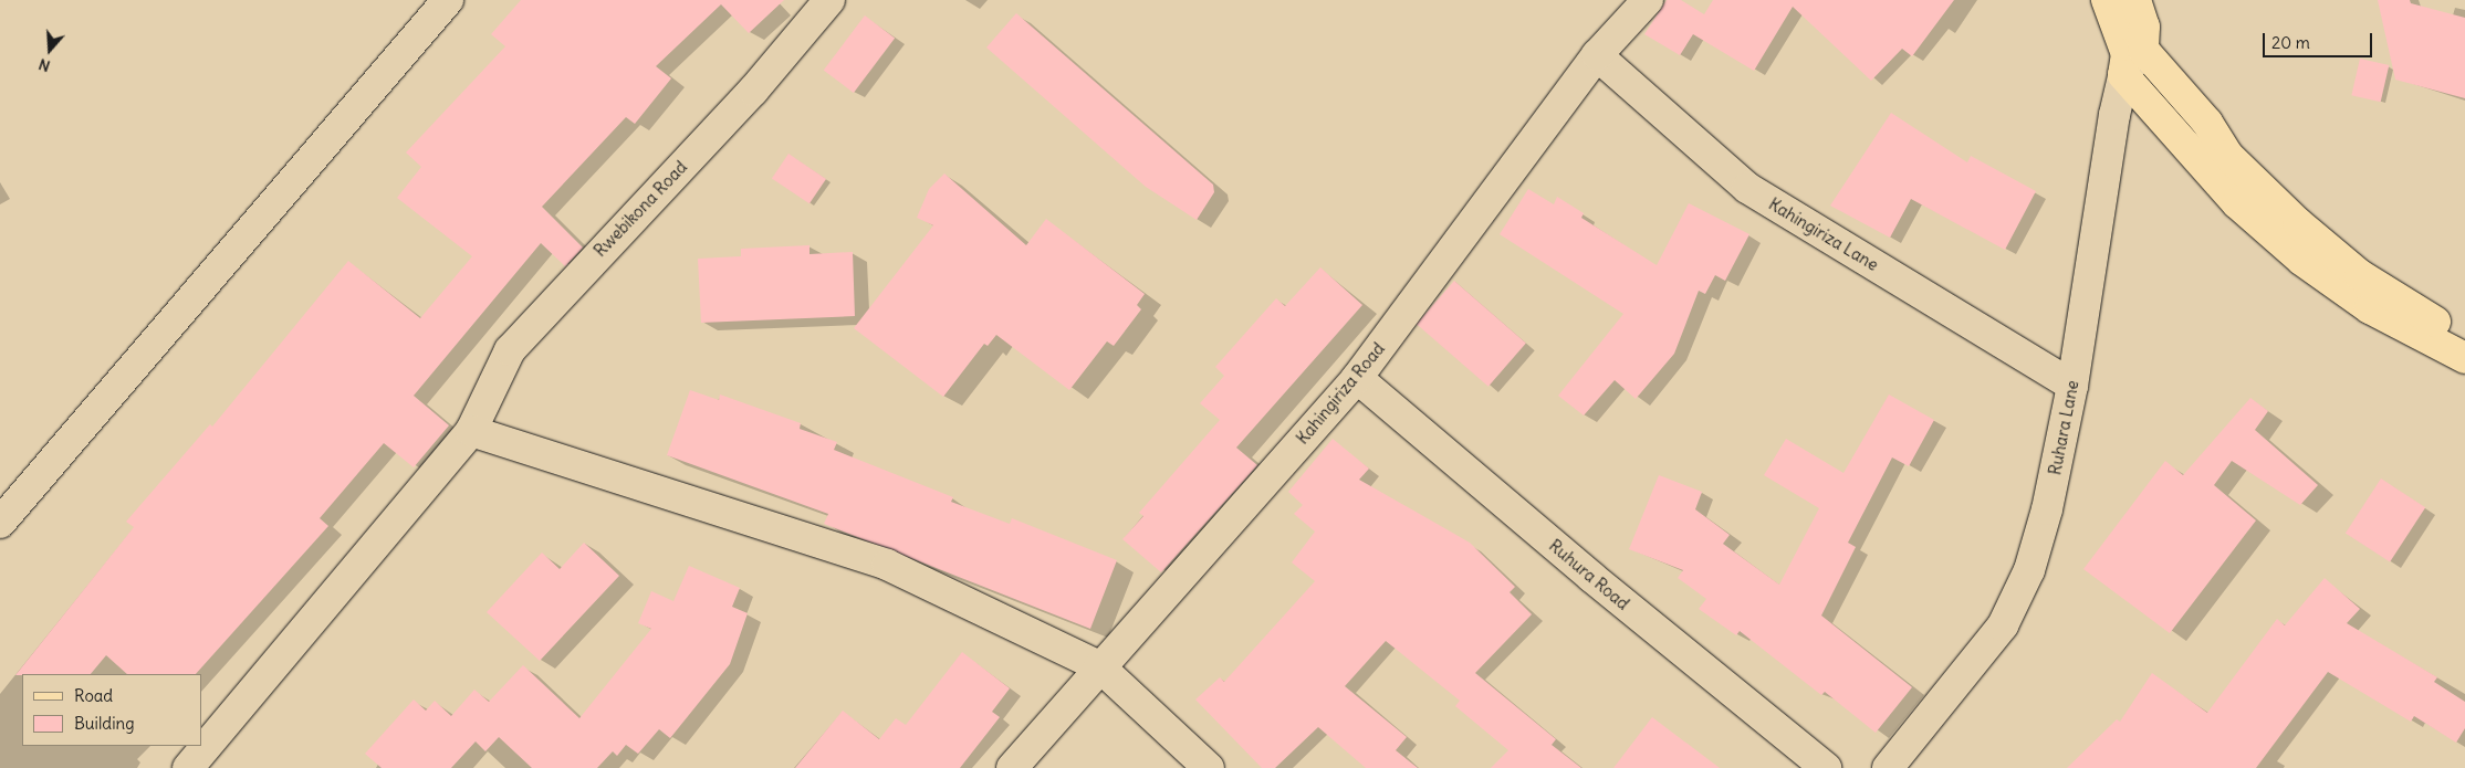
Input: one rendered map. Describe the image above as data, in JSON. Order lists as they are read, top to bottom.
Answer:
{
  "streets": {
    "street": [
      "Rwebikona Road",
      "Kahingiriza Lane",
      "Kahingiriza Road",
      "Ruhara Lane",
      "Ruhura Road"
    ]
  },
  "crossings": [
    ["Kahingiriza Lane", "Kahingiriza Road"],
    ["Kahingiriza Lane", "Ruhara Lane"],
    ["Kahingiriza Road", "Ruhura Road"]
  ],
  "legend": ["Road", "Building"],
  "scale_bar": "20 m",
  "north": "bottom"
}
